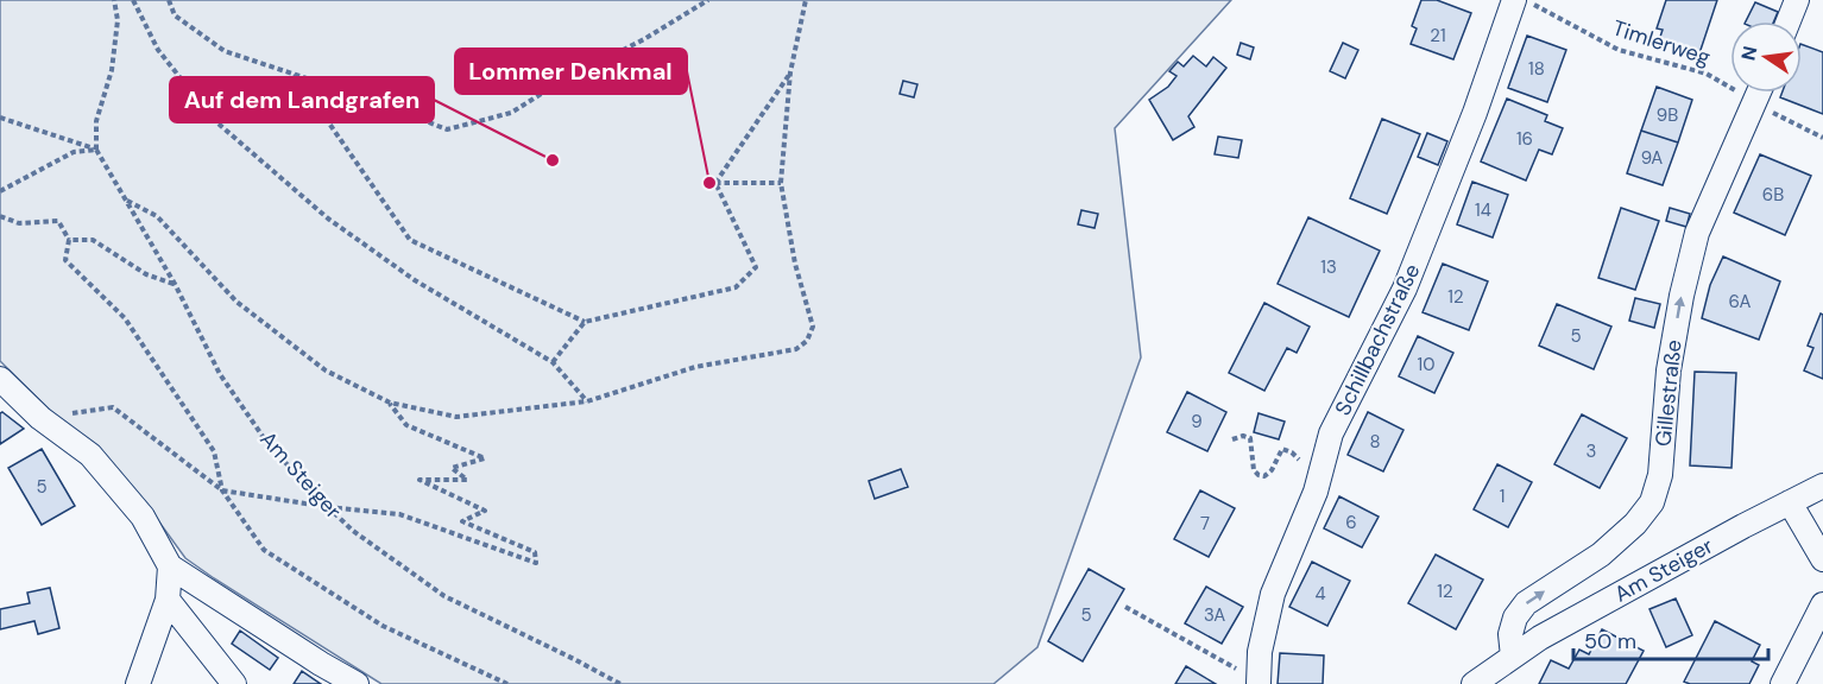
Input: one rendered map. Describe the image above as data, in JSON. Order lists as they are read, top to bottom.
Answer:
{
  "streets": {
    "street": ["Schillbachstraße", "Gillestraße", "Am Steiger"],
    "path": ["Timlerweg"]
  },
  "crossings": [
    ["Timlerweg", "Gillestraße"],
    ["Gillestraße", "Am Steiger"]
  ],
  "one_way": ["Gillestraße"],
  "places": ["Auf dem Landgrafen", "Lommer Denkmal"],
  "house_numbers": [
    "21",
    "18",
    "9B",
    "16",
    "9A",
    "6B",
    "14",
    "13",
    "12",
    "6A",
    "5",
    "10",
    "9",
    "8",
    "3",
    "5",
    "1",
    "6",
    "7",
    "12",
    "4",
    "5",
    "3A"
  ],
  "scale_bar": "50 m",
  "north": "left"
}
